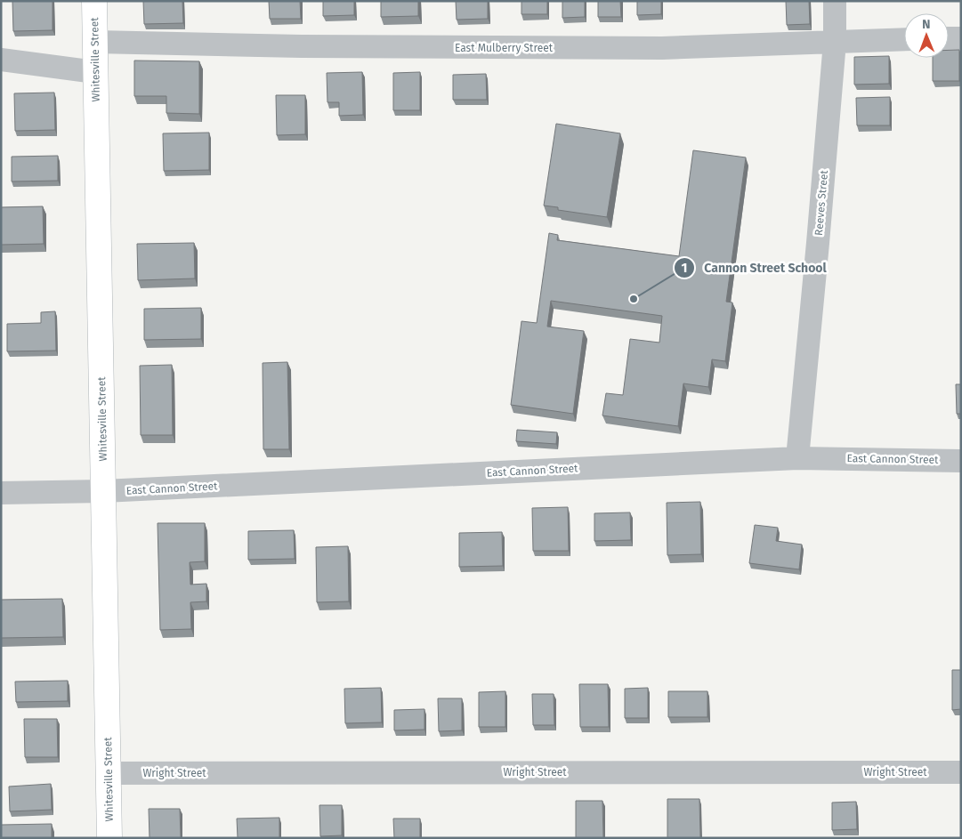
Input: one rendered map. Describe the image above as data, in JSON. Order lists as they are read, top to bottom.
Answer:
{
  "streets": {
    "main road": ["Whitesville Street"],
    "street": [
      "East Mulberry Street",
      "Reeves Street",
      "East Cannon Street",
      "Wright Street"
    ]
  },
  "crossings": [
    ["East Mulberry Street", "Whitesville Street"],
    ["East Mulberry Street", "Reeves Street"],
    ["Whitesville Street", "East Cannon Street"],
    ["Whitesville Street", "Wright Street"],
    ["Reeves Street", "East Cannon Street"]
  ],
  "places": ["Cannon Street School"],
  "north": "top"
}
